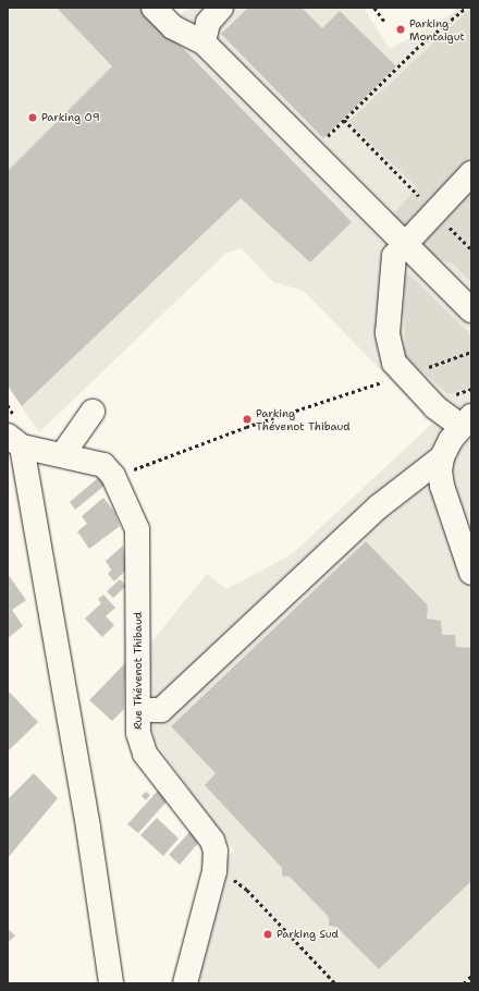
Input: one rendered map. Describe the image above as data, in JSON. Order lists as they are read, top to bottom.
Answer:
{
  "streets": {
    "street": ["Rue Thévenot Thibaud"]
  },
  "places": [
    "Parking Montaigut",
    "Parking O9",
    "Parking Thévenot Thibaud",
    "Parking Sud"
  ]
}
